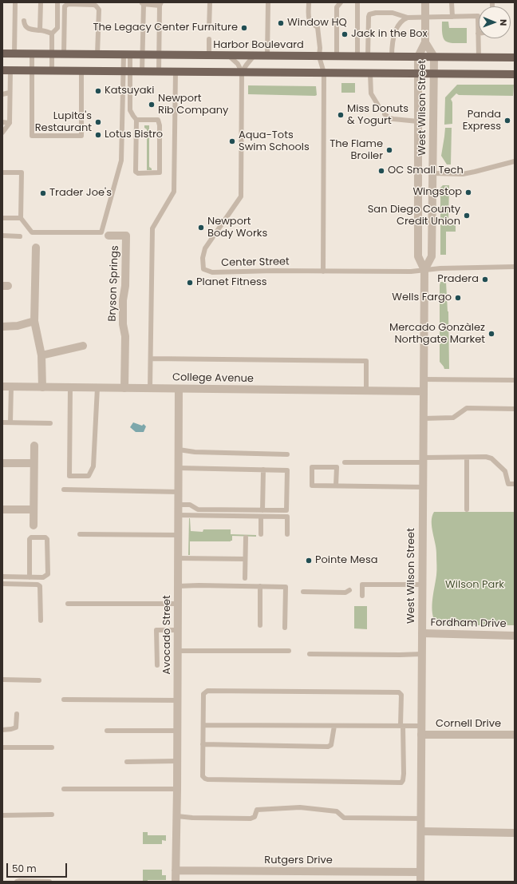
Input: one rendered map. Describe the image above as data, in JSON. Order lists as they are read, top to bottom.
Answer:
{
  "streets": {
    "main road": ["Harbor Boulevard"],
    "street": [
      "West Wilson Street",
      "Bryson Springs",
      "College Avenue",
      "Fordham Drive",
      "Avocado Street",
      "Cornell Drive",
      "Rutgers Drive"
    ],
    "lane": ["Center Street"]
  },
  "crossings": [
    ["Harbor Boulevard", "West Wilson Street"],
    ["West Wilson Street", "Center Street"],
    ["West Wilson Street", "College Avenue"],
    ["West Wilson Street", "Fordham Drive"],
    ["West Wilson Street", "Cornell Drive"],
    ["West Wilson Street", "Rutgers Drive"],
    ["Bryson Springs", "College Avenue"],
    ["College Avenue", "Avocado Street"],
    ["Avocado Street", "Rutgers Drive"]
  ],
  "parks": ["Wilson Park"],
  "places": [
    "Window HQ",
    "The Legacy Center Furniture",
    "Jack in the Box",
    "Katsuyaki",
    "Newport Rib Company",
    "Miss Donuts & Yogurt",
    "Panda Express",
    "Lupita's Restaurant",
    "Lotus Bistro",
    "Aqua-Tots Swim Schools",
    "The Flame Broiler",
    "OC Small Tech",
    "Wingstop",
    "Trader Joe's",
    "San Diego County Credit Union",
    "Newport Body Works",
    "Pradera",
    "Planet Fitness",
    "Wells Fargo",
    "Mercado Gonzàlez Northgate Market",
    "Pointe Mesa"
  ],
  "scale_bar": "50 m",
  "north": "right"
}
